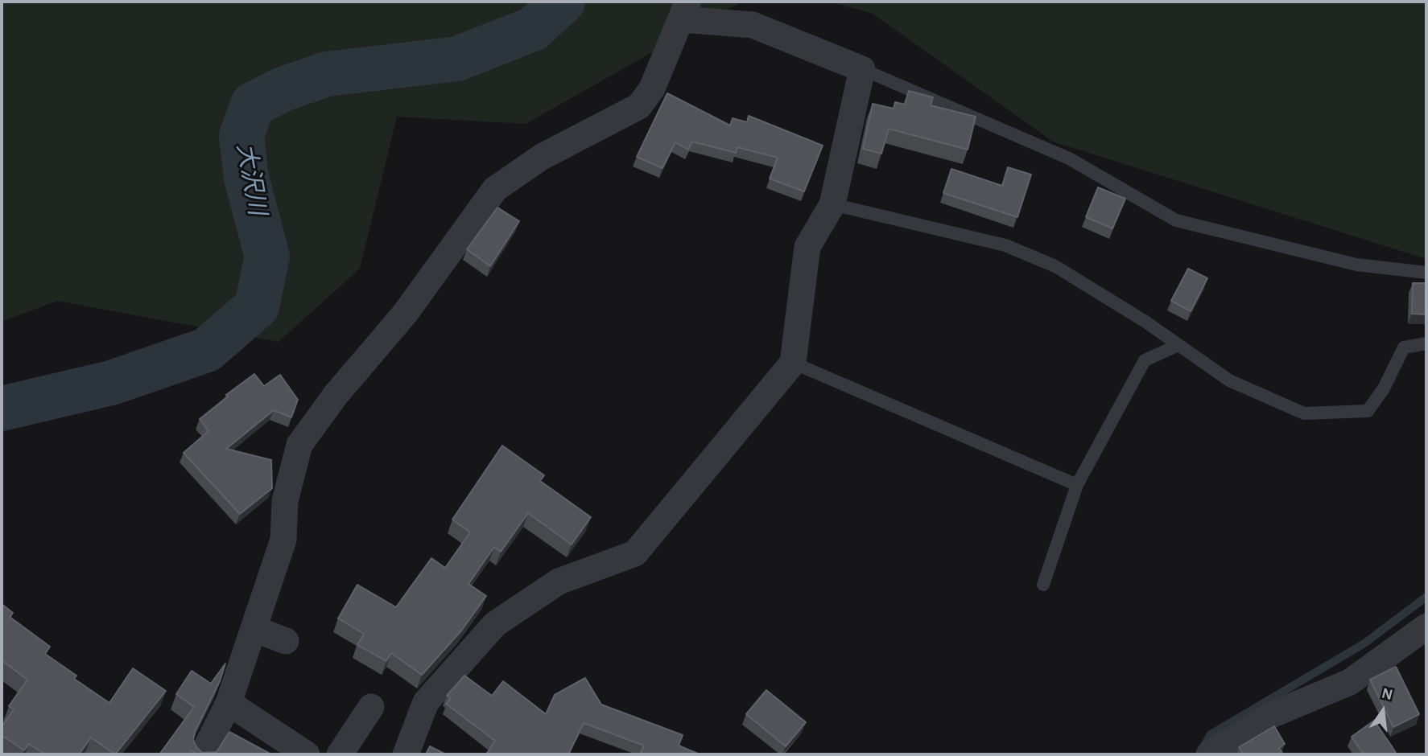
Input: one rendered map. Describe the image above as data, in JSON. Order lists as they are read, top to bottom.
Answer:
{
  "water": ["大沢川"],
  "north": "top"
}
